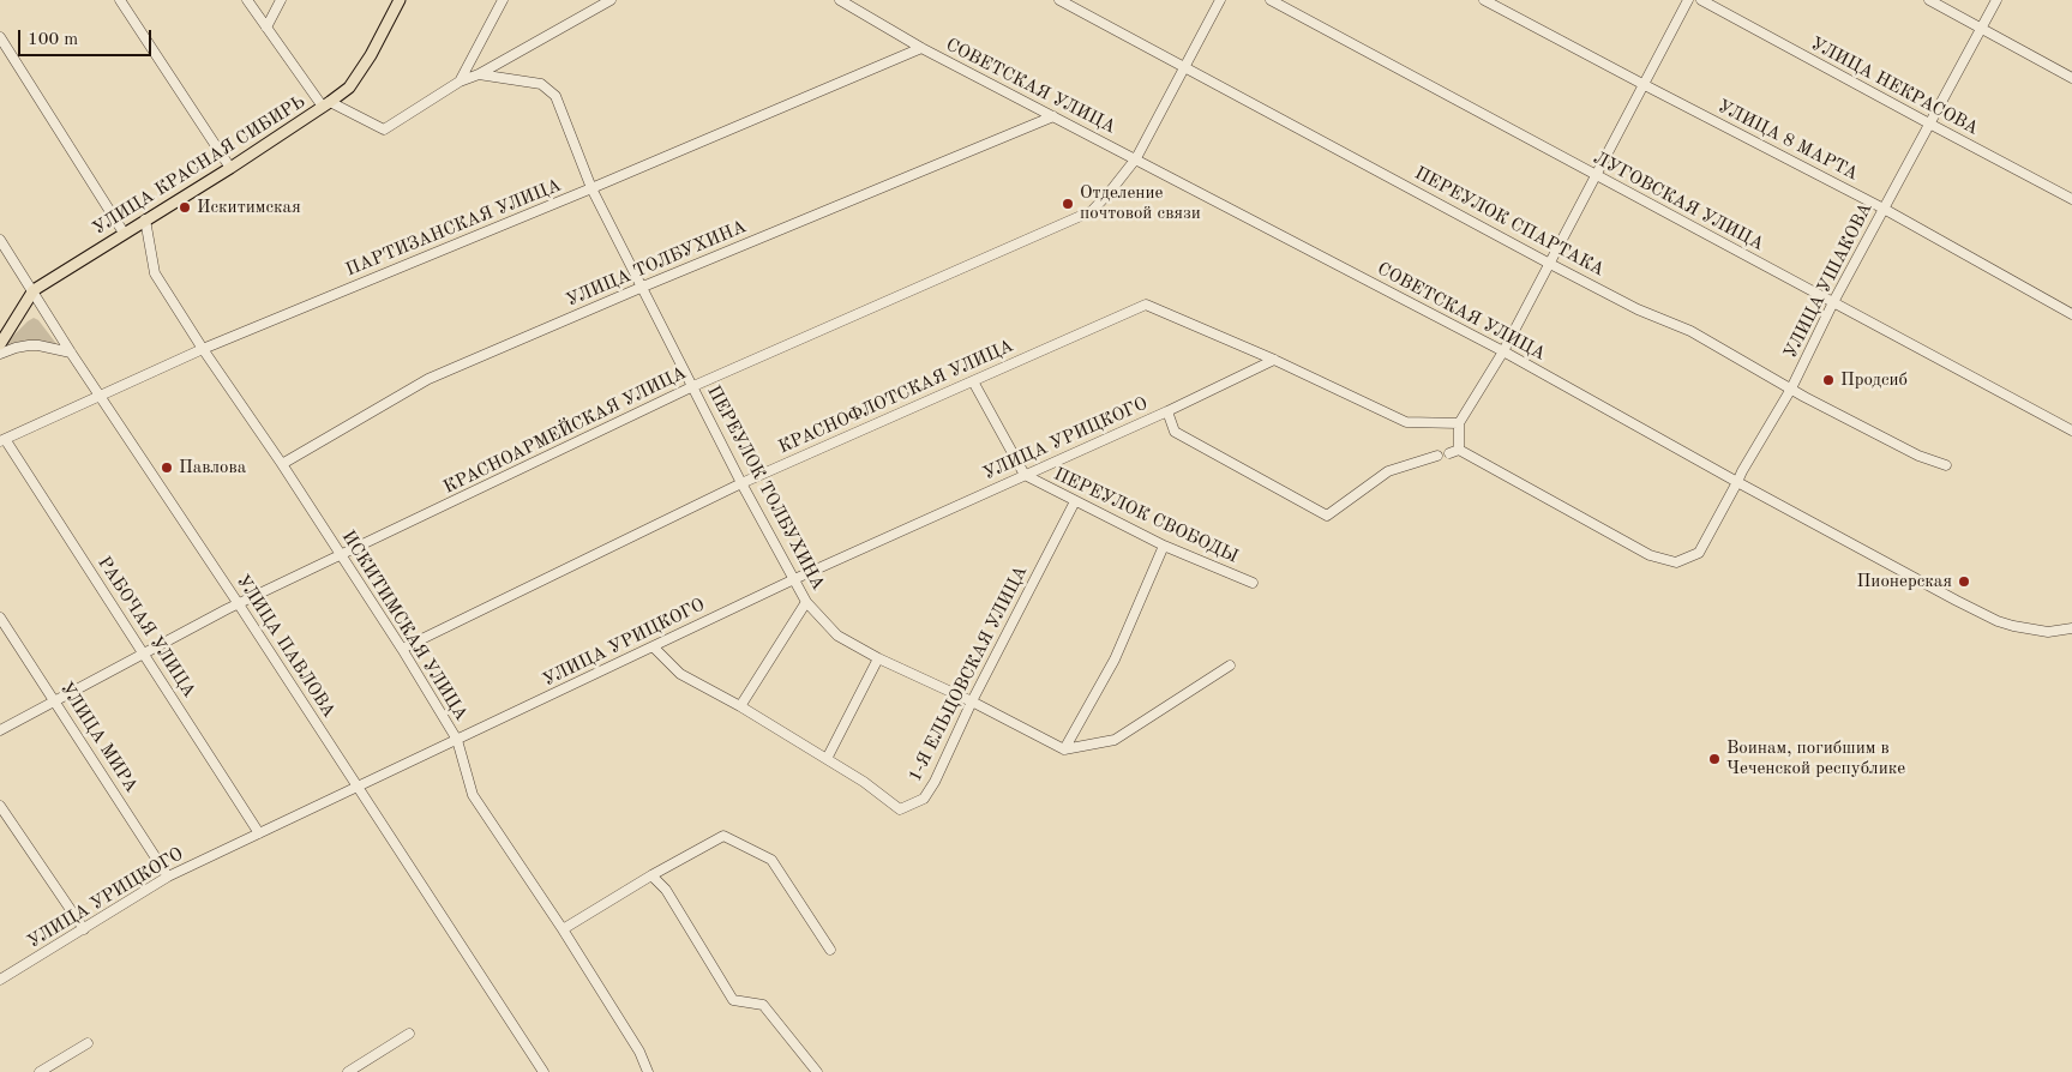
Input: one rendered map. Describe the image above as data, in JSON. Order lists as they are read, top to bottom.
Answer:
{
  "streets": {
    "main road": ["УЛИЦА КРАСНАЯ СИБИРЬ"],
    "street": [
      "СОВЕТСКАЯ УЛИЦА",
      "УЛИЦА НЕКРАСОВА",
      "УЛИЦА 8 МАРТА",
      "ЛУГОВСКАЯ УЛИЦА",
      "ПЕРЕУЛОК СПАРТАКА",
      "ПАРТИЗАНСКАЯ УЛИЦА",
      "УЛИЦА ТОЛБУХИНА",
      "УЛИЦА УШАКОВА",
      "КРАСНОФЛОТСКАЯ УЛИЦА",
      "КРАСНОАРМЕЙСКАЯ УЛИЦА",
      "УЛИЦА УРИЦКОГО",
      "ПЕРЕУЛОК ТОЛБУХИНА",
      "ПЕРЕУЛОК СВОБОДЫ",
      "ИСКИТИМСКАЯ УЛИЦА",
      "РАБОЧАЯ УЛИЦА",
      "УЛИЦА ПАВЛОВА",
      "1-Я ЕЛЬЦОВСКАЯ УЛИЦА",
      "УЛИЦА МИРА"
    ]
  },
  "crossings": [
    ["СОВЕТСКАЯ УЛИЦА", "ПАРТИЗАНСКАЯ УЛИЦА"],
    ["СОВЕТСКАЯ УЛИЦА", "УЛИЦА ТОЛБУХИНА"],
    ["СОВЕТСКАЯ УЛИЦА", "УЛИЦА УШАКОВА"],
    ["СОВЕТСКАЯ УЛИЦА", "КРАСНОАРМЕЙСКАЯ УЛИЦА"],
    ["УЛИЦА НЕКРАСОВА", "УЛИЦА УШАКОВА"],
    ["УЛИЦА 8 МАРТА", "УЛИЦА УШАКОВА"],
    ["УЛИЦА КРАСНАЯ СИБИРЬ", "ИСКИТИМСКАЯ УЛИЦА"],
    ["УЛИЦА КРАСНАЯ СИБИРЬ", "УЛИЦА ПАВЛОВА"],
    ["ЛУГОВСКАЯ УЛИЦА", "УЛИЦА УШАКОВА"],
    ["ПЕРЕУЛОК СПАРТАКА", "УЛИЦА УШАКОВА"],
    ["ПЕРЕУЛОК СПАРТАКА", "КРАСНОАРМЕЙСКАЯ УЛИЦА"],
    ["ПАРТИЗАНСКАЯ УЛИЦА", "ПЕРЕУЛОК ТОЛБУХИНА"],
    ["ПАРТИЗАНСКАЯ УЛИЦА", "ИСКИТИМСКАЯ УЛИЦА"],
    ["ПАРТИЗАНСКАЯ УЛИЦА", "РАБОЧАЯ УЛИЦА"],
    ["ПАРТИЗАНСКАЯ УЛИЦА", "УЛИЦА ПАВЛОВА"],
    ["УЛИЦА ТОЛБУХИНА", "ПЕРЕУЛОК ТОЛБУХИНА"],
    ["УЛИЦА ТОЛБУХИНА", "ИСКИТИМСКАЯ УЛИЦА"],
    ["КРАСНОФЛОТСКАЯ УЛИЦА", "УЛИЦА УРИЦКОГО"],
    ["КРАСНОФЛОТСКАЯ УЛИЦА", "ПЕРЕУЛОК ТОЛБУХИНА"],
    ["КРАСНОФЛОТСКАЯ УЛИЦА", "ПЕРЕУЛОК СВОБОДЫ"],
    ["КРАСНОФЛОТСКАЯ УЛИЦА", "ИСКИТИМСКАЯ УЛИЦА"],
    ["КРАСНОАРМЕЙСКАЯ УЛИЦА", "ПЕРЕУЛОК ТОЛБУХИНА"],
    ["КРАСНОАРМЕЙСКАЯ УЛИЦА", "ИСКИТИМСКАЯ УЛИЦА"],
    ["КРАСНОАРМЕЙСКАЯ УЛИЦА", "РАБОЧАЯ УЛИЦА"],
    ["КРАСНОАРМЕЙСКАЯ УЛИЦА", "УЛИЦА ПАВЛОВА"],
    ["КРАСНОАРМЕЙСКАЯ УЛИЦА", "УЛИЦА МИРА"],
    ["УЛИЦА УРИЦКОГО", "ПЕРЕУЛОК ТОЛБУХИНА"],
    ["УЛИЦА УРИЦКОГО", "ПЕРЕУЛОК СВОБОДЫ"],
    ["УЛИЦА УРИЦКОГО", "ИСКИТИМСКАЯ УЛИЦА"],
    ["УЛИЦА УРИЦКОГО", "РАБОЧАЯ УЛИЦА"],
    ["УЛИЦА УРИЦКОГО", "УЛИЦА ПАВЛОВА"],
    ["УЛИЦА УРИЦКОГО", "1-Я ЕЛЬЦОВСКАЯ УЛИЦА"],
    ["УЛИЦА УРИЦКОГО", "УЛИЦА МИРА"],
    ["ПЕРЕУЛОК ТОЛБУХИНА", "1-Я ЕЛЬЦОВСКАЯ УЛИЦА"],
    ["ПЕРЕУЛОК СВОБОДЫ", "1-Я ЕЛЬЦОВСКАЯ УЛИЦА"]
  ],
  "places": [
    "Отделение почтовой связи",
    "Искитимская",
    "Продсиб",
    "Павлова",
    "Пионерская",
    "Воинам, погибшим в Чеченской республике"
  ],
  "scale_bar": "100 m"
}
